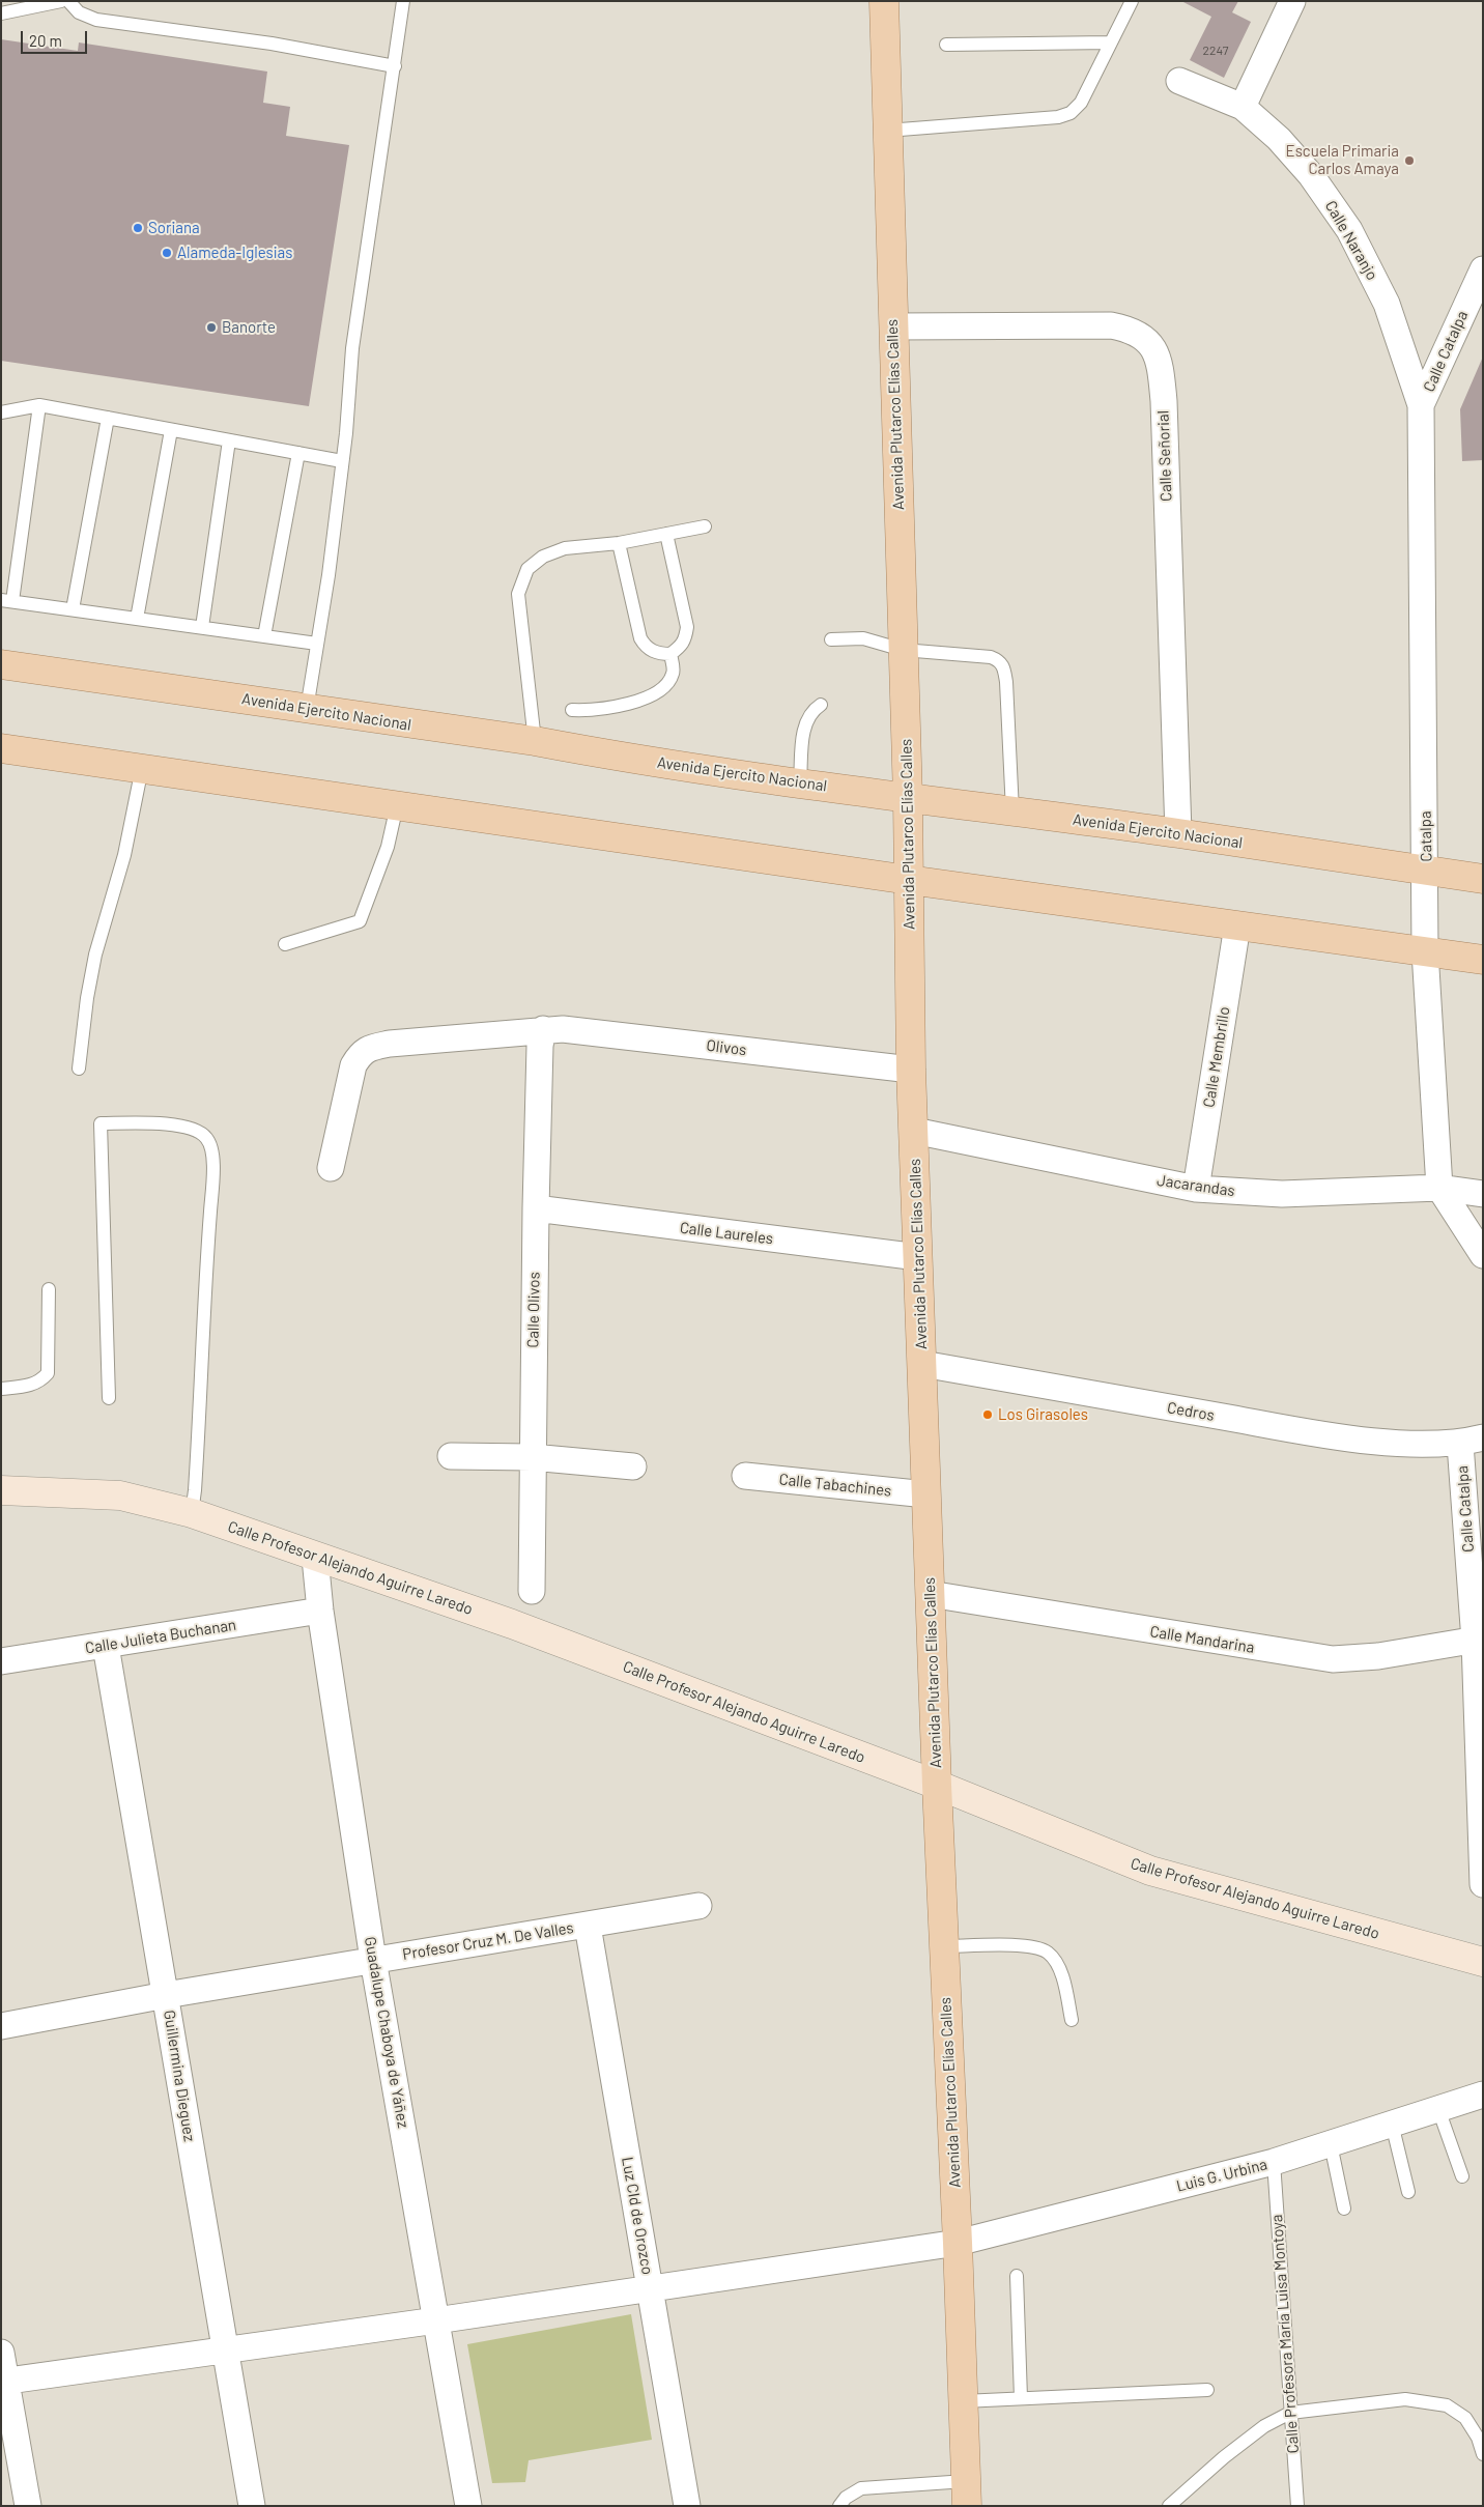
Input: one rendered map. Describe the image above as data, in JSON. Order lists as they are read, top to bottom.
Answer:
{
  "streets": {
    "main road": ["Avenida Plutarco Elías Calles", "Avenida Ejercito Nacional"],
    "street": [
      "Calle Naranjo",
      "Calle Catalpa",
      "Calle Señorial",
      "Catalpa",
      "Olivos",
      "Calle Membrillo",
      "Jacarandas",
      "Calle Laureles",
      "Calle Olivos",
      "Cedros",
      "Calle Tabachines",
      "Calle Profesor Alejando Aguirre Laredo",
      "Calle Julieta Buchanan",
      "Calle Mandarina",
      "Profesor Cruz M. De Valles",
      "Guadalupe Chaboya de Yáñez",
      "Guillermina Dieguez",
      "Luis G. Urbina",
      "Luz CId de Orozco"
    ],
    "lane": ["Calle Profesora María Luisa Montoya"]
  },
  "crossings": [
    ["Calle Naranjo", "Calle Catalpa"],
    ["Calle Naranjo", "Catalpa"],
    ["Calle Catalpa", "Catalpa"],
    ["Calle Catalpa", "Cedros"],
    ["Calle Catalpa", "Calle Mandarina"],
    ["Avenida Plutarco Elías Calles", "Calle Señorial"],
    ["Avenida Plutarco Elías Calles", "Avenida Ejercito Nacional"],
    ["Avenida Plutarco Elías Calles", "Olivos"],
    ["Avenida Plutarco Elías Calles", "Jacarandas"],
    ["Avenida Plutarco Elías Calles", "Calle Laureles"],
    ["Avenida Plutarco Elías Calles", "Cedros"],
    ["Avenida Plutarco Elías Calles", "Calle Tabachines"],
    ["Avenida Plutarco Elías Calles", "Calle Profesor Alejando Aguirre Laredo"],
    ["Avenida Plutarco Elías Calles", "Calle Mandarina"],
    ["Avenida Plutarco Elías Calles", "Luis G. Urbina"],
    ["Calle Señorial", "Avenida Ejercito Nacional"],
    ["Avenida Ejercito Nacional", "Catalpa"],
    ["Catalpa", "Jacarandas"],
    ["Olivos", "Calle Olivos"],
    ["Calle Membrillo", "Jacarandas"],
    ["Calle Laureles", "Calle Olivos"],
    ["Calle Profesor Alejando Aguirre Laredo", "Guadalupe Chaboya de Yáñez"],
    ["Calle Julieta Buchanan", "Guadalupe Chaboya de Yáñez"],
    ["Calle Julieta Buchanan", "Guillermina Dieguez"],
    ["Profesor Cruz M. De Valles", "Guadalupe Chaboya de Yáñez"],
    ["Profesor Cruz M. De Valles", "Guillermina Dieguez"],
    ["Profesor Cruz M. De Valles", "Luz CId de Orozco"],
    ["Guadalupe Chaboya de Yáñez", "Luis G. Urbina"],
    ["Guillermina Dieguez", "Luis G. Urbina"],
    ["Luis G. Urbina", "Luz CId de Orozco"],
    ["Luis G. Urbina", "Calle Profesora María Luisa Montoya"]
  ],
  "places": [
    "Escuela Primaria Carlos Amaya",
    "Soriana",
    "Alameda-Iglesias",
    "Banorte",
    "Los Girasoles"
  ],
  "house_numbers": ["2247"],
  "scale_bar": "20 m"
}
